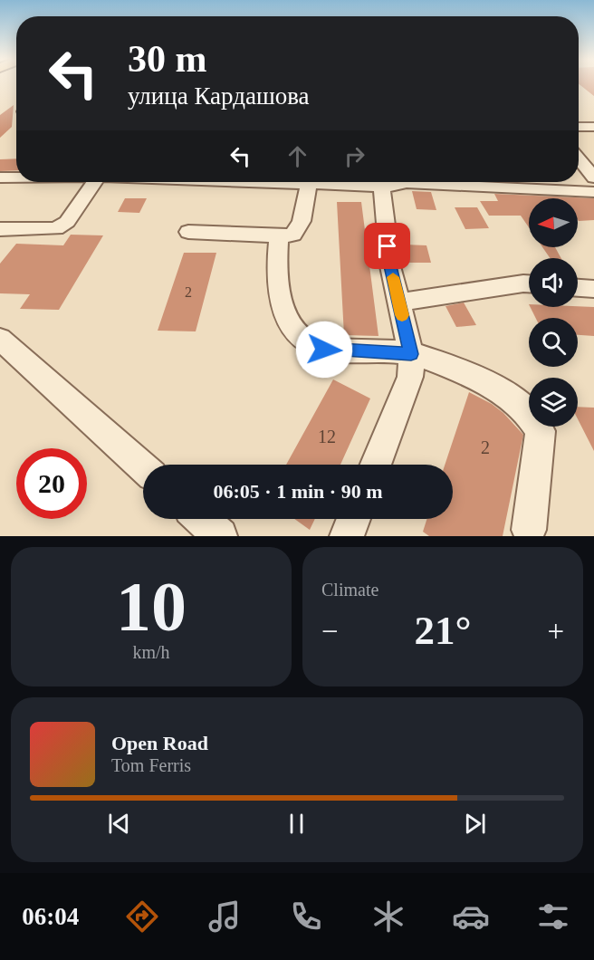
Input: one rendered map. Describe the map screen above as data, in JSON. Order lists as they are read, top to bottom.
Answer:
{
  "house_numbers": ["2", "12", "2"],
  "north": "left",
  "page": {
    "turn": ["30 m", "улица Кардашова"],
    "limit": "20",
    "trip": "06:05 · 1 min · 90 m",
    "tile": [
      ["10", "km/h"],
      "Climate"
    ],
    "heat": ["−", "21°", "+"],
    "song": ["Open Road", "Tom Ferris"],
    "tabs": "06:04"
  }
}
